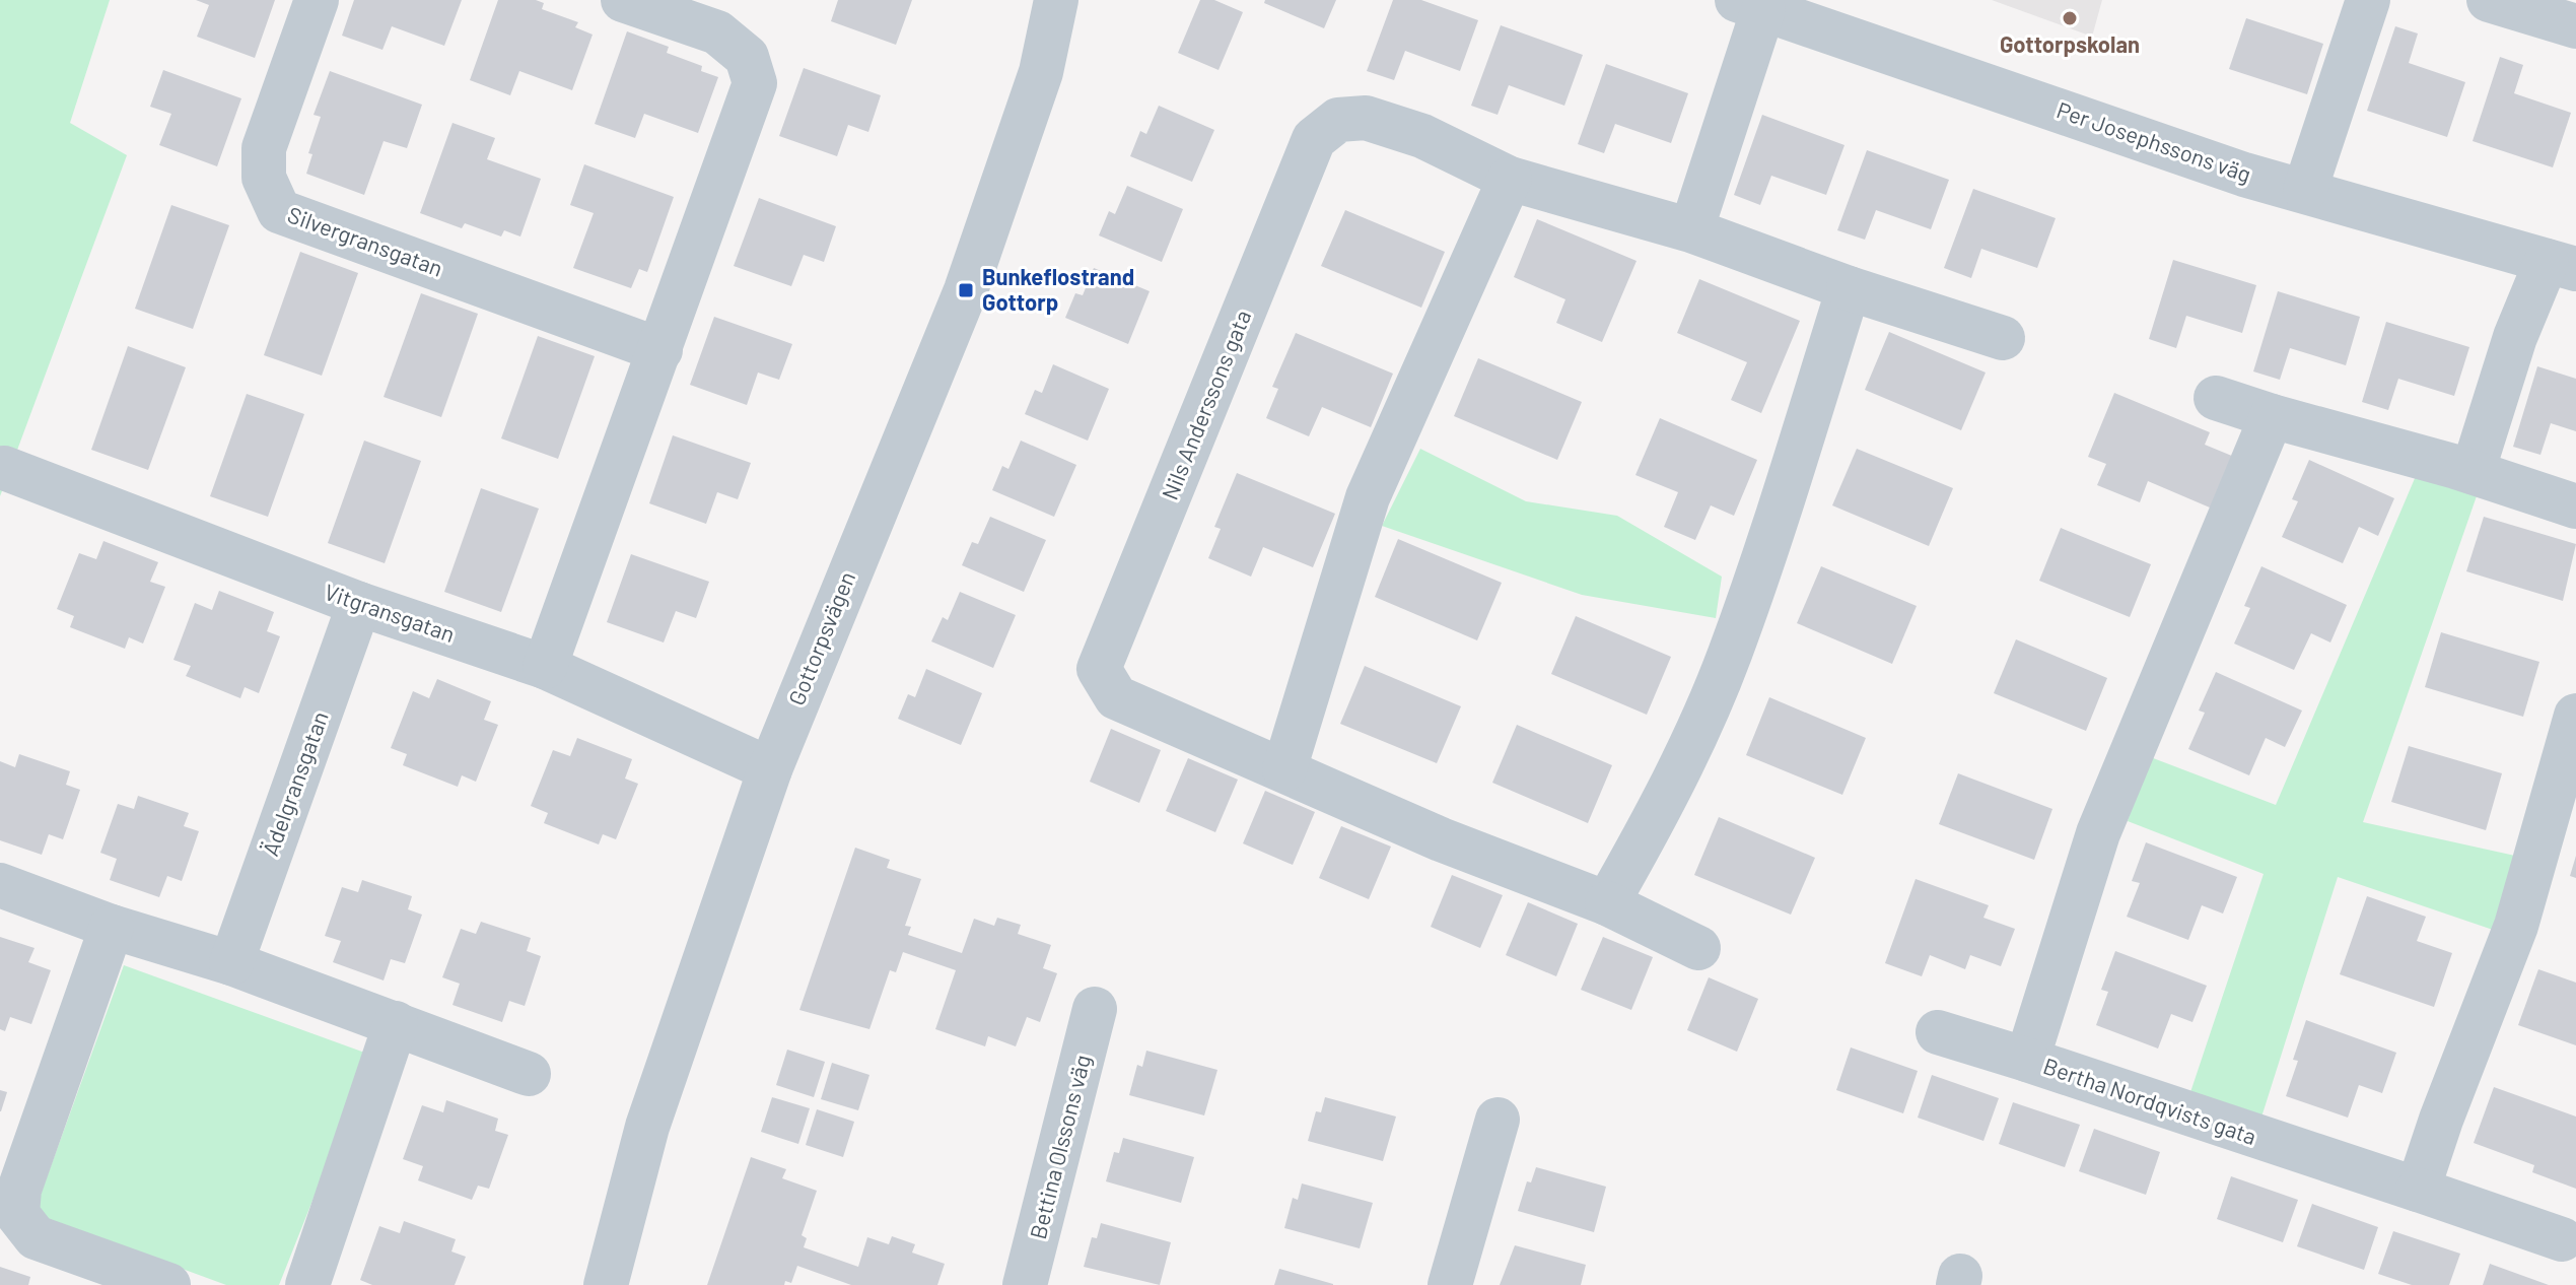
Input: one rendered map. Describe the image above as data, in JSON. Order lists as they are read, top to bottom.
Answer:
{
  "streets": {
    "street": [
      "Per Josephssons väg",
      "Silvergransgatan",
      "Nils Anderssons gata",
      "Vitgransgatan",
      "Gottorpsvägen",
      "Ädelgransgatan",
      "Bertha Nordqvists gata",
      "Bettina Olssons väg"
    ]
  },
  "crossings": [
    ["Vitgransgatan", "Gottorpsvägen"],
    ["Vitgransgatan", "Ädelgransgatan"]
  ],
  "places": {
    "other": ["Gottorpskolan"],
    "transit": ["Bunkeflostrand Gottorp"]
  }
}
